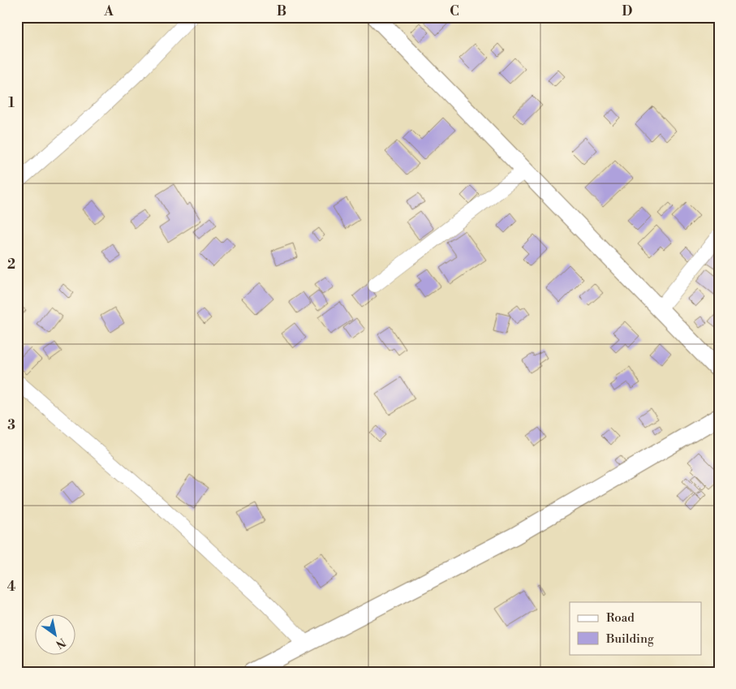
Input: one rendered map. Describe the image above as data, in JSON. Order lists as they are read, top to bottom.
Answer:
{
  "legend": ["Road", "Building"],
  "north": "bottom right",
  "grid": {
    "columns": [
      "A",
      "B",
      "C",
      "D"
    ],
    "rows": [
      "1",
      "2",
      "3",
      "4"
    ]
  }
}
